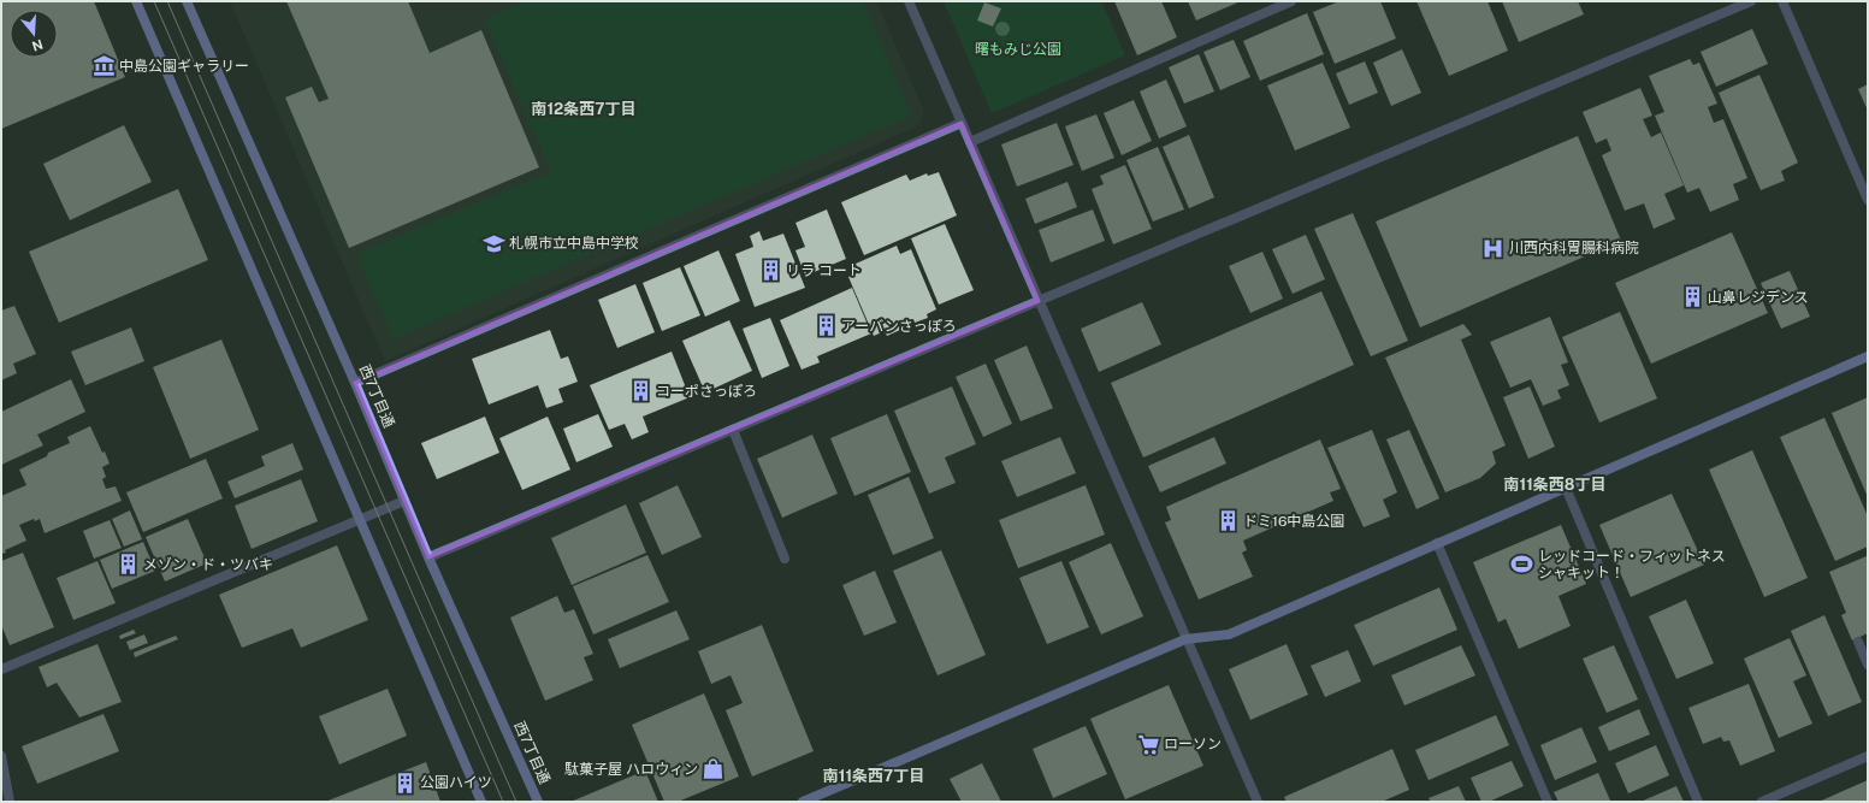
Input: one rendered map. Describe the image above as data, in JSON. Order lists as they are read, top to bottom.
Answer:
{
  "streets": {
    "street": ["西7丁目通"]
  },
  "districts": ["南12条西7丁目", "南11条西8丁目", "南11条西7丁目"],
  "parks": ["曙もみじ公園"],
  "places": {
    "museum": ["中島公園ギャラリー"],
    "school or university": ["札幌市立中島中学校"],
    "hospital": ["川西内科胃腸科病院"],
    "building": [
      "リラ コート",
      "山鼻レジデンス",
      "アーバンさっぽろ",
      "コーポさっぽろ",
      "ドミ16中島公園",
      "メゾン・ド・ツバキ",
      "公園ハイツ"
    ],
    "sports": ["レッドコード・フィットネス シャキット！"],
    "supermarket": ["ローソン"],
    "shop": ["駄菓子屋 ハロウィン"]
  },
  "north": "bottom"
}
